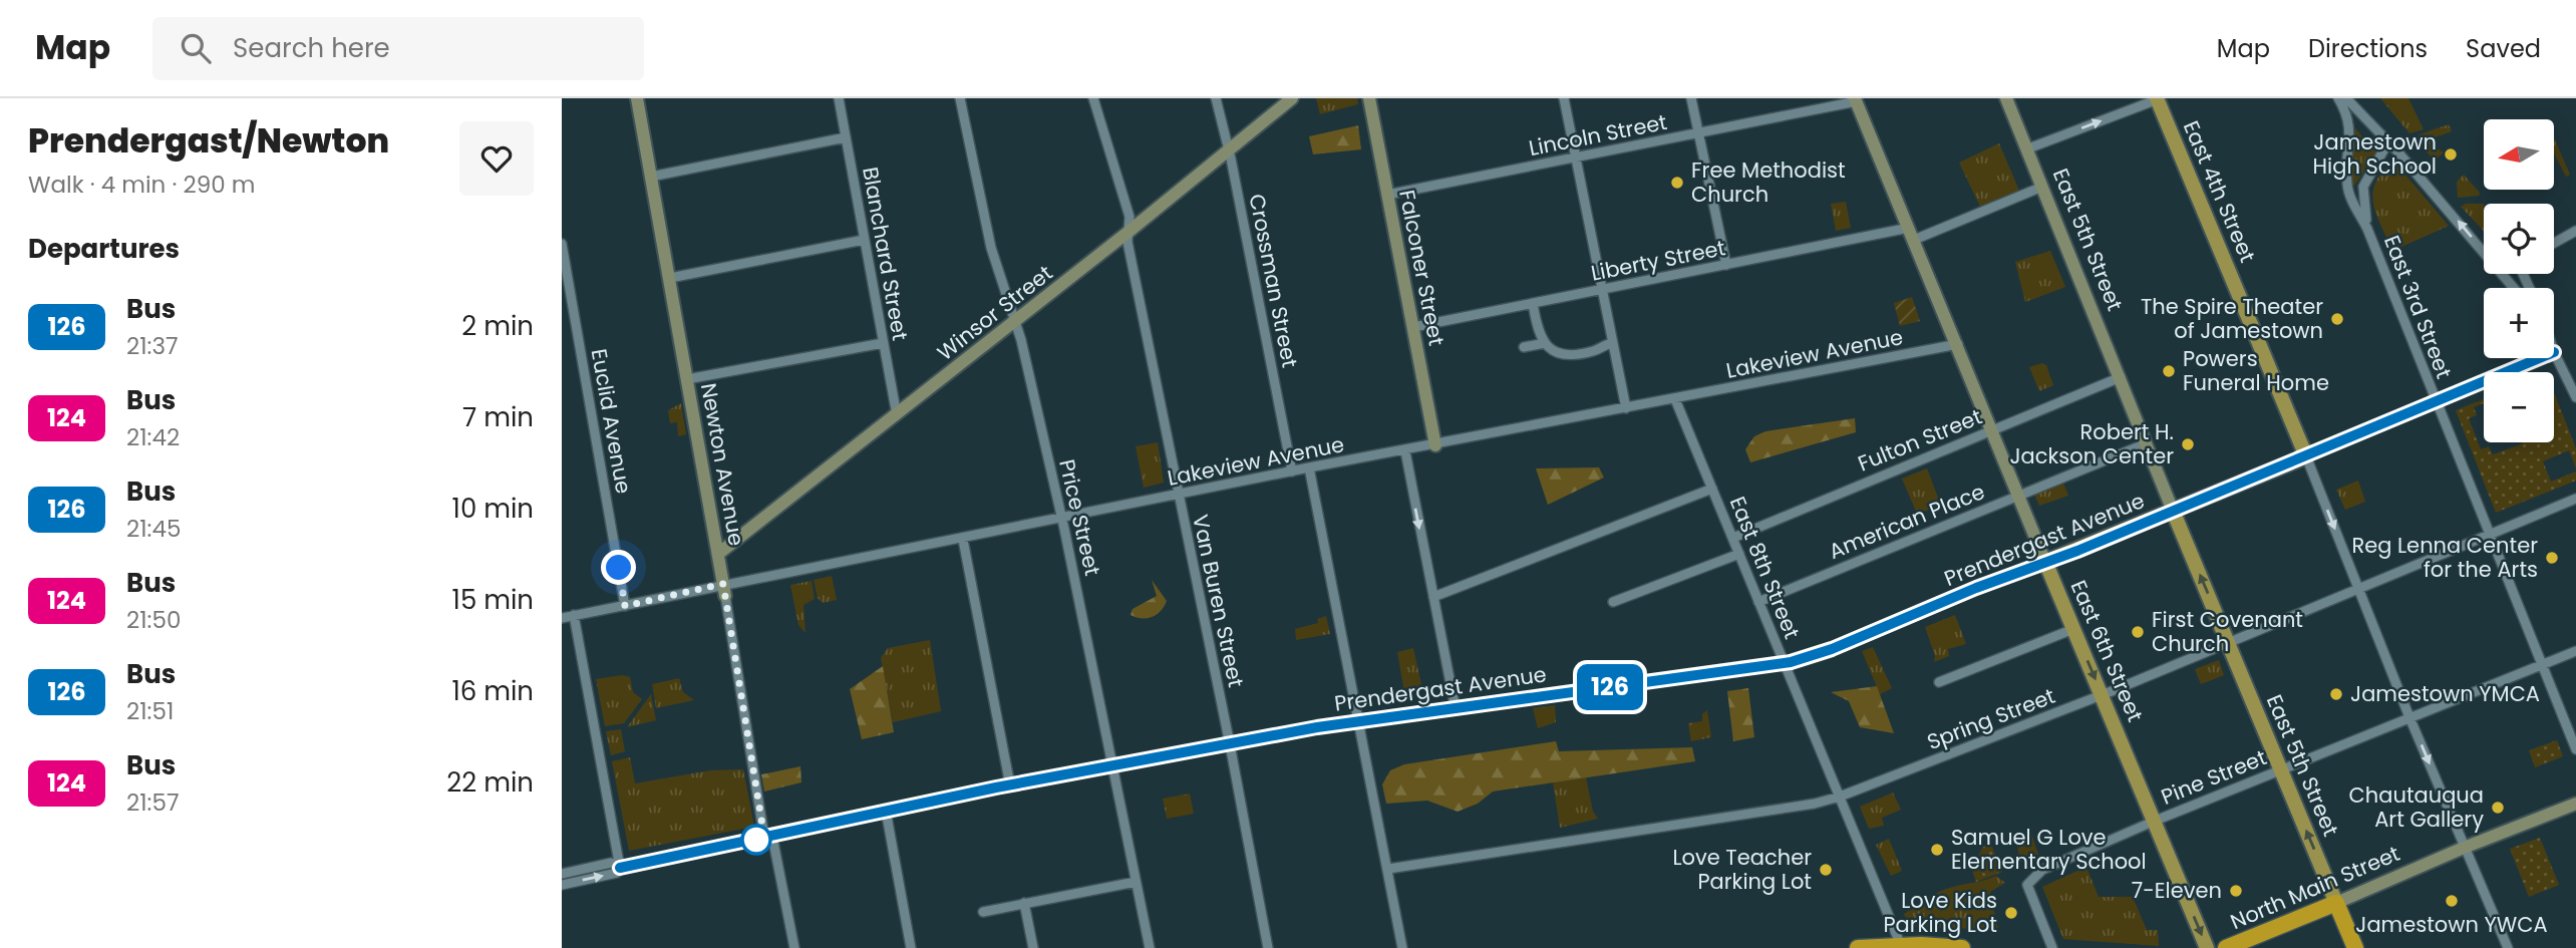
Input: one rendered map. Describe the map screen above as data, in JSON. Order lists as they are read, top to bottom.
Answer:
{
  "streets": {
    "highway": ["North Main Street"],
    "main road": [
      "East 4th Street",
      "East 5th Street",
      "Prendergast Avenue",
      "East 6th Street"
    ],
    "street": [
      "Lincoln Street",
      "Blanchard Street",
      "Liberty Street",
      "Falconer Street",
      "Crossman Street",
      "East 3rd Street",
      "Winsor Street",
      "Lakeview Avenue",
      "Euclid Avenue",
      "Fulton Street",
      "Newton Avenue",
      "Price Street",
      "American Place",
      "East 8th Street",
      "Van Buren Street",
      "Spring Street",
      "Pine Street"
    ]
  },
  "crossings": [
    ["Lincoln Street", "Falconer Street"],
    ["Lincoln Street", "East 6th Street"],
    ["East 4th Street", "Prendergast Avenue"],
    ["East 4th Street", "Spring Street"],
    ["East 4th Street", "Pine Street"],
    ["East 4th Street", "North Main Street"],
    ["East 5th Street", "Liberty Street"],
    ["East 5th Street", "Fulton Street"],
    ["East 5th Street", "American Place"],
    ["East 5th Street", "Prendergast Avenue"],
    ["East 5th Street", "Spring Street"],
    ["East 5th Street", "Pine Street"],
    ["East 5th Street", "North Main Street"],
    ["Blanchard Street", "Winsor Street"],
    ["Liberty Street", "Falconer Street"],
    ["Liberty Street", "East 6th Street"],
    ["Falconer Street", "Lakeview Avenue"],
    ["Crossman Street", "Winsor Street"],
    ["Crossman Street", "Lakeview Avenue"],
    ["East 3rd Street", "Prendergast Avenue"],
    ["East 3rd Street", "Spring Street"],
    ["East 3rd Street", "Pine Street"],
    ["Winsor Street", "Newton Avenue"],
    ["Winsor Street", "Price Street"],
    ["Winsor Street", "Van Buren Street"],
    ["Lakeview Avenue", "Euclid Avenue"],
    ["Lakeview Avenue", "Newton Avenue"],
    ["Lakeview Avenue", "Price Street"],
    ["Lakeview Avenue", "East 8th Street"],
    ["Lakeview Avenue", "Van Buren Street"],
    ["Lakeview Avenue", "East 6th Street"],
    ["Fulton Street", "East 8th Street"],
    ["Fulton Street", "East 6th Street"],
    ["Newton Avenue", "Prendergast Avenue"],
    ["Price Street", "Prendergast Avenue"],
    ["American Place", "East 8th Street"],
    ["American Place", "East 6th Street"],
    ["Prendergast Avenue", "East 8th Street"],
    ["Prendergast Avenue", "Van Buren Street"],
    ["Prendergast Avenue", "East 6th Street"],
    ["East 8th Street", "Spring Street"],
    ["East 6th Street", "Spring Street"],
    ["East 6th Street", "Pine Street"]
  ],
  "places": [
    "Jamestown High School",
    "Free Methodist Church",
    "The Spire Theater of Jamestown",
    "Powers Funeral Home",
    "Robert H. Jackson Center",
    "Reg Lenna Center for the Arts",
    "First Covenant Church",
    "Jamestown YMCA",
    "Chautauqua Art Gallery",
    "Samuel G Love Elementary School",
    "Love Teacher Parking Lot",
    "7-Eleven",
    "Jamestown YWCA",
    "Love Kids Parking Lot"
  ],
  "lines": ["bus line 126"],
  "north": "left",
  "page": {
    "header": "Map",
    "search": "Search here",
    "nav": ["Map", "Directions", "Saved"],
    "heading": [
      ["Prendergast/Newton", "Walk · 4 min · 290 m"],
      "Departures"
    ],
    "on_map": "126",
    "map_buttons": ["+", "−"],
    "list": [
      {
        "mark": "126",
        "name": "Bus",
        "note": "21:37",
        "value": "2 min"
      },
      {
        "mark": "124",
        "name": "Bus",
        "note": "21:42",
        "value": "7 min"
      },
      {
        "mark": "126",
        "name": "Bus",
        "note": "21:45",
        "value": "10 min"
      },
      {
        "mark": "124",
        "name": "Bus",
        "note": "21:50",
        "value": "15 min"
      },
      {
        "mark": "126",
        "name": "Bus",
        "note": "21:51",
        "value": "16 min"
      },
      {
        "mark": "124",
        "name": "Bus",
        "note": "21:57",
        "value": "22 min"
      }
    ]
  }
}
